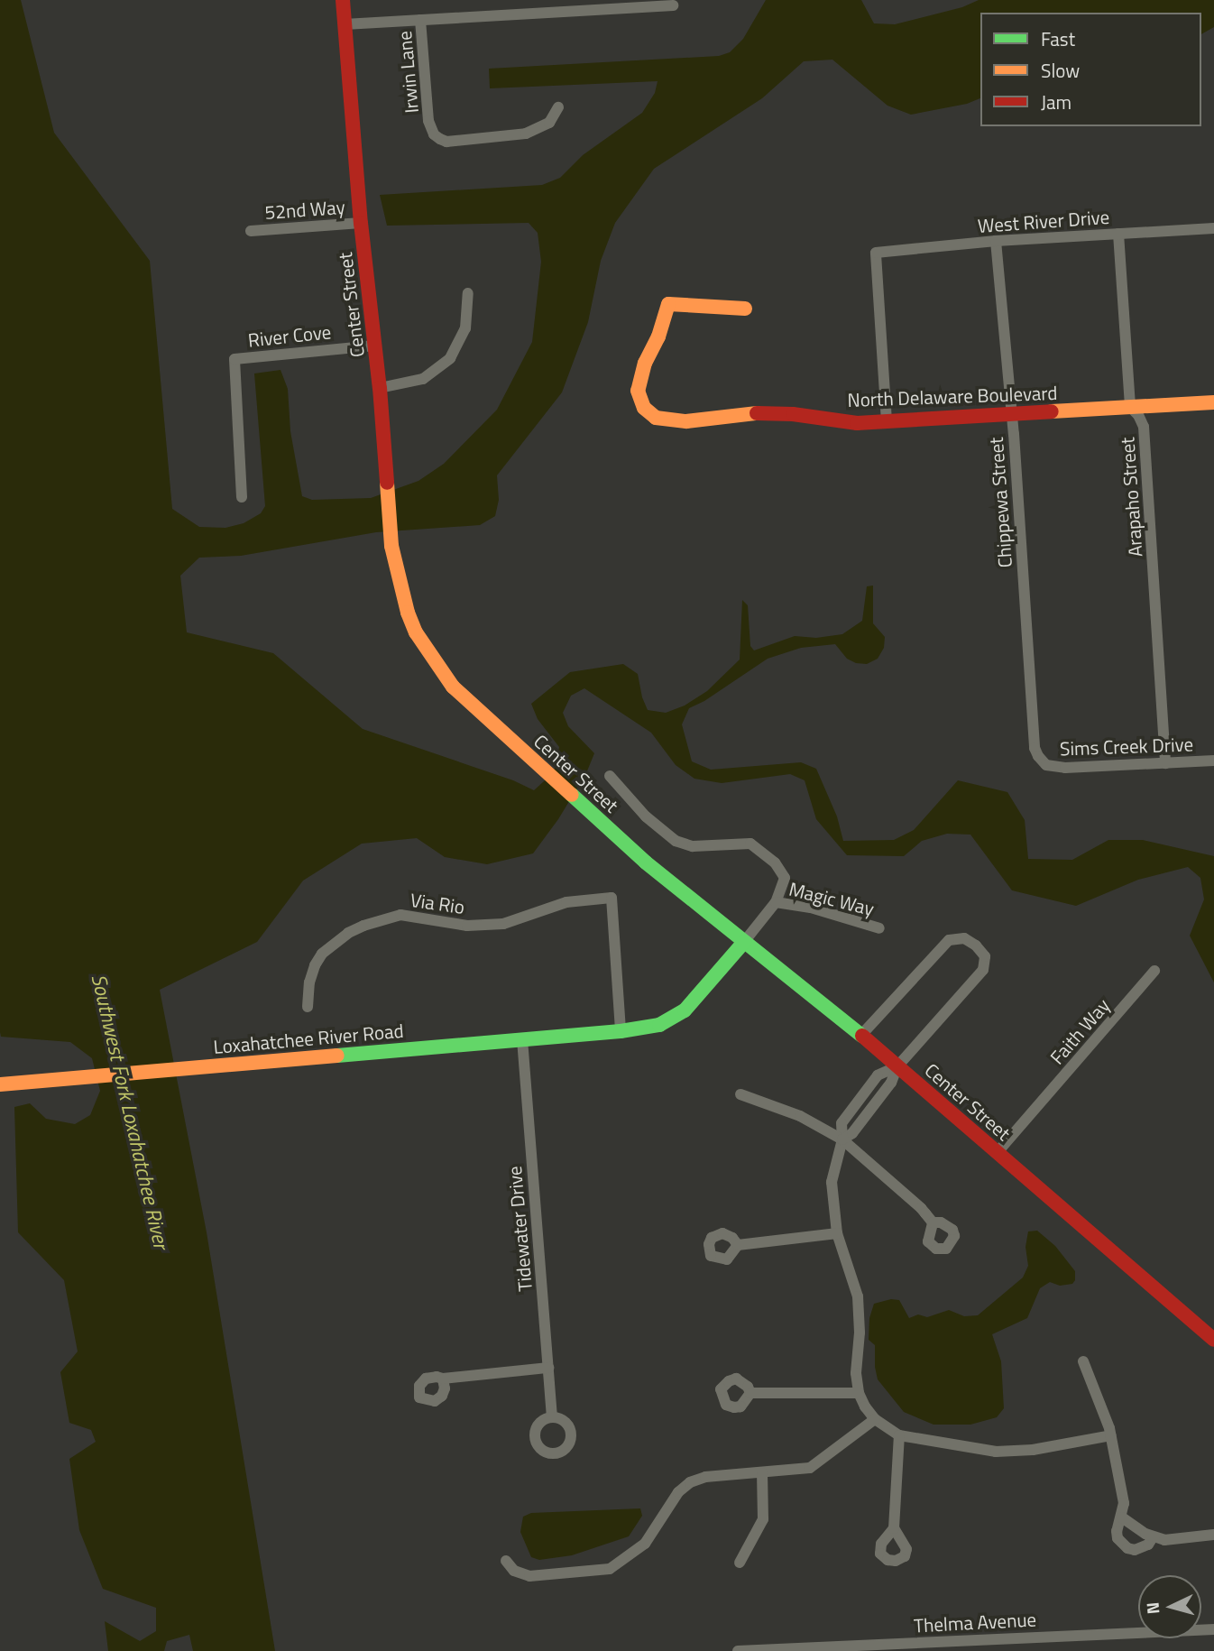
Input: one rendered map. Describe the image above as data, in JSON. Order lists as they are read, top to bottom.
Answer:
{
  "streets": {
    "street": [
      "Irwin Lane",
      "52nd Way",
      "West River Drive",
      "Center Street",
      "River Cove",
      "North Delaware Boulevard",
      "Arapaho Street",
      "Chippewa Street",
      "Sims Creek Drive",
      "Magic Way",
      "Via Rio",
      "Faith Way",
      "Loxahatchee River Road",
      "Tidewater Drive",
      "Thelma Avenue"
    ]
  },
  "crossings": [
    ["52nd Way", "Center Street"],
    ["West River Drive", "North Delaware Boulevard"],
    ["West River Drive", "Arapaho Street"],
    ["West River Drive", "Chippewa Street"],
    ["Center Street", "River Cove"],
    ["Center Street", "Faith Way"],
    ["Center Street", "Loxahatchee River Road"],
    ["North Delaware Boulevard", "Arapaho Street"],
    ["North Delaware Boulevard", "Chippewa Street"],
    ["Arapaho Street", "Sims Creek Drive"],
    ["Chippewa Street", "Sims Creek Drive"],
    ["Via Rio", "Loxahatchee River Road"],
    ["Loxahatchee River Road", "Tidewater Drive"]
  ],
  "water": ["Southwest Fork Loxahatchee River"],
  "legend": ["Fast", "Slow", "Jam"],
  "north": "left"
}
